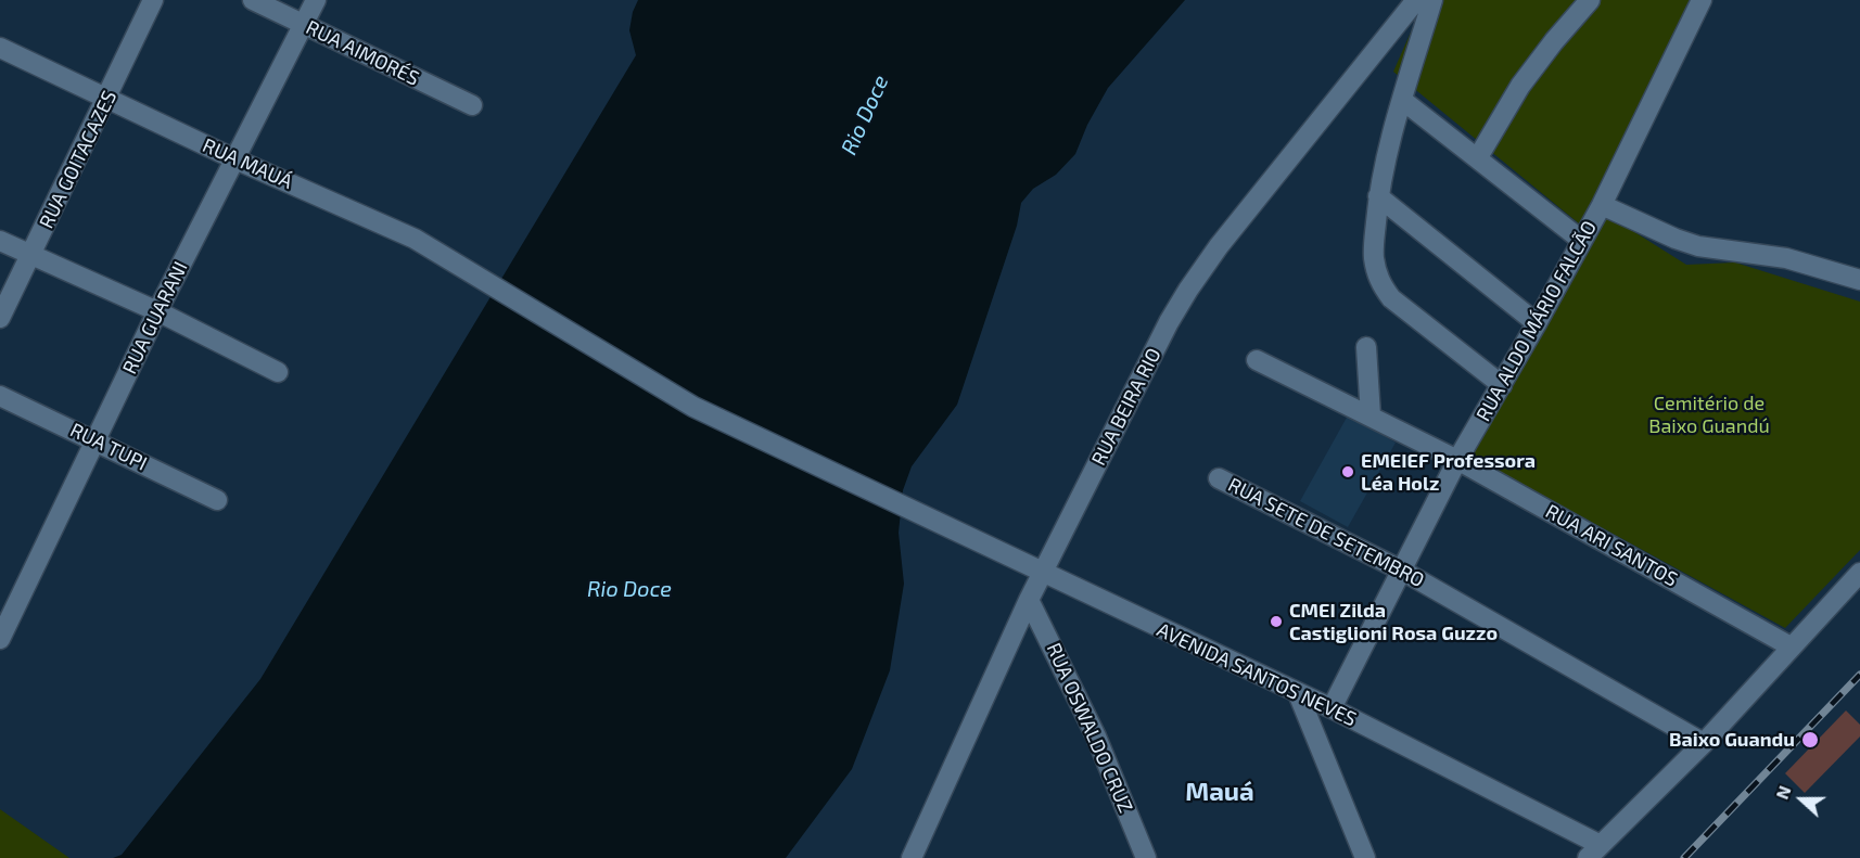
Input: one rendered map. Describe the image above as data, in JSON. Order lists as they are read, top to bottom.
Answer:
{
  "streets": {
    "street": [
      "RUA AIMORÉS",
      "RUA GOITACAZES",
      "RUA MAUÁ",
      "RUA GUARANI",
      "RUA ALDO MÁRIO FALCÃO",
      "RUA BEIRA RIO",
      "RUA TUPI",
      "RUA SETE DE SETEMBRO",
      "RUA ARI SANTOS",
      "AVENIDA SANTOS NEVES",
      "RUA OSWALDO CRUZ"
    ]
  },
  "crossings": [
    ["RUA AIMORÉS", "RUA GUARANI"],
    ["RUA GOITACAZES", "RUA MAUÁ"],
    ["RUA MAUÁ", "RUA GUARANI"],
    ["RUA MAUÁ", "AVENIDA SANTOS NEVES"],
    ["RUA GUARANI", "RUA TUPI"],
    ["RUA ALDO MÁRIO FALCÃO", "RUA SETE DE SETEMBRO"],
    ["RUA ALDO MÁRIO FALCÃO", "RUA ARI SANTOS"],
    ["RUA ALDO MÁRIO FALCÃO", "AVENIDA SANTOS NEVES"],
    ["RUA BEIRA RIO", "AVENIDA SANTOS NEVES"],
    ["RUA BEIRA RIO", "RUA OSWALDO CRUZ"]
  ],
  "districts": ["Mauá"],
  "water": ["Rio Doce"],
  "parks": ["Cemitério de Baixo Guandú"],
  "places": ["EMEIEF Professora Léa Holz", "CMEI Zilda Castiglioni Rosa Guzzo", "Baixo Guandu"],
  "north": "left"
}
